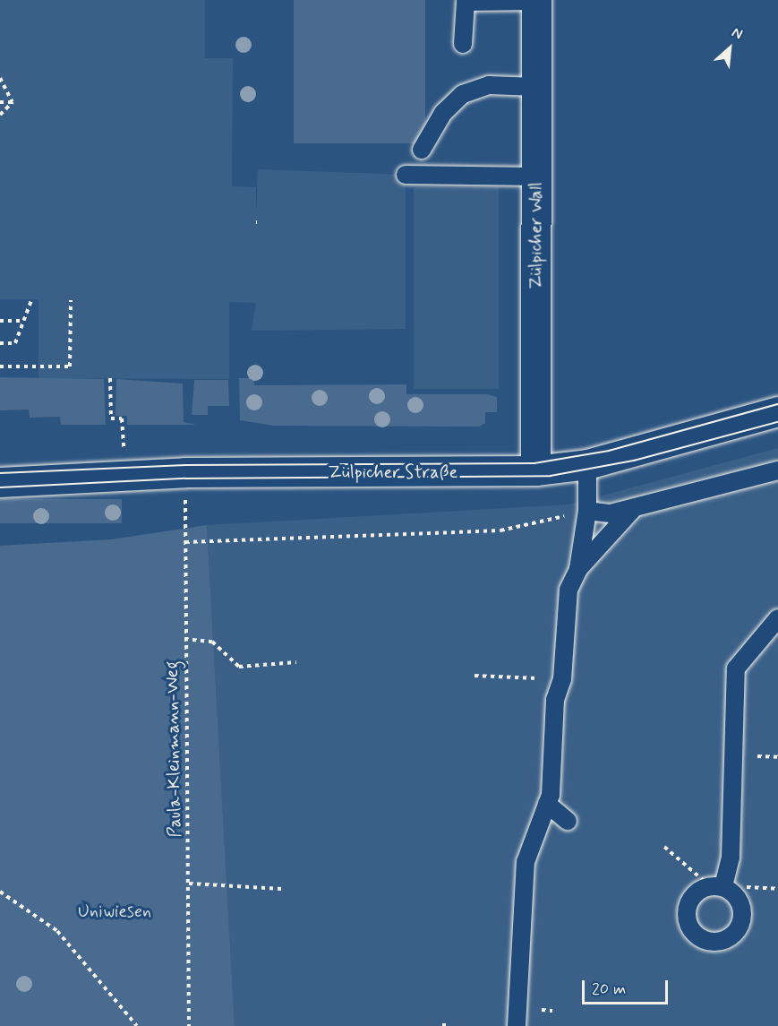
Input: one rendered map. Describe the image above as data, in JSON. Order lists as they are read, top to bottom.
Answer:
{
  "streets": {
    "street": ["Zülpicher Wall", "Zülpicher Straße"],
    "path": ["Paula-Kleinmann-Weg"]
  },
  "crossings": [
    ["Zülpicher Wall", "Zülpicher Straße"],
    ["Zülpicher Straße", "Paula-Kleinmann-Weg"]
  ],
  "parks": ["Uniwiesen"],
  "scale_bar": "20 m",
  "north": "top right"
}
